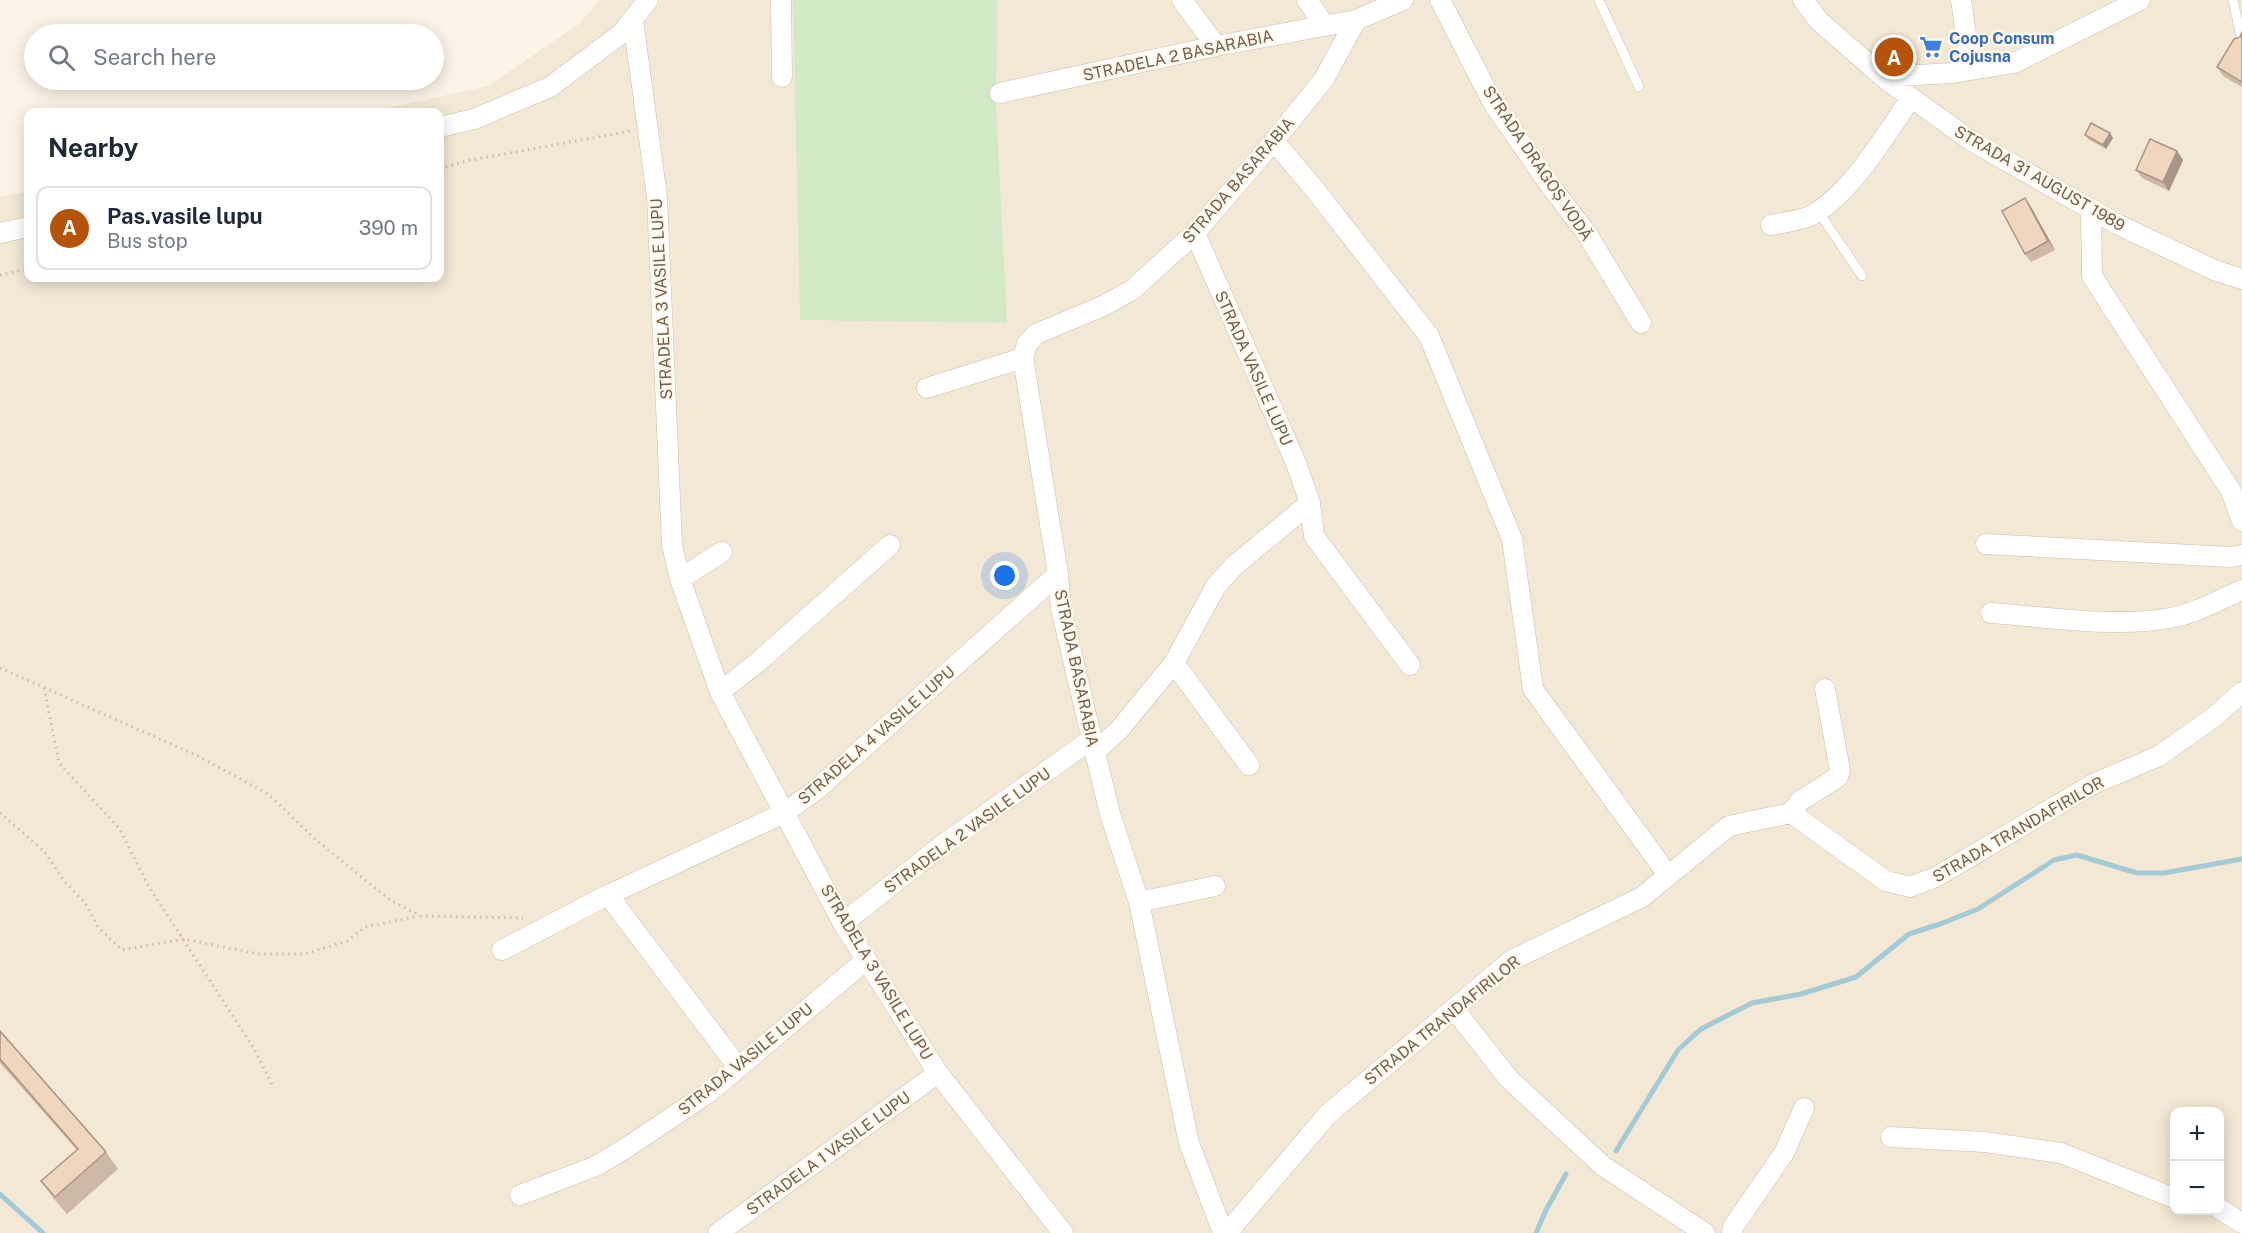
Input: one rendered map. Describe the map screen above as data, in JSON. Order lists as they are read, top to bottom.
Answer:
{
  "streets": {
    "street": [
      "STRADELA 2 BASARABIA",
      "STRADA DRAGOȘ VODĂ",
      "STRADA 31 AUGUST 1989",
      "STRADA BASARABIA",
      "STRADELA 3 VASILE LUPU",
      "STRADA VASILE LUPU",
      "STRADELA 4 VASILE LUPU",
      "STRADA TRANDAFIRILOR",
      "STRADELA 2 VASILE LUPU",
      "STRADELA 1 VASILE LUPU"
    ]
  },
  "crossings": [
    ["STRADELA 2 BASARABIA", "STRADA BASARABIA"],
    ["STRADA BASARABIA", "STRADA VASILE LUPU"],
    ["STRADA BASARABIA", "STRADELA 4 VASILE LUPU"],
    ["STRADA BASARABIA", "STRADA TRANDAFIRILOR"],
    ["STRADA BASARABIA", "STRADELA 2 VASILE LUPU"],
    ["STRADELA 3 VASILE LUPU", "STRADA VASILE LUPU"],
    ["STRADELA 3 VASILE LUPU", "STRADELA 4 VASILE LUPU"],
    ["STRADELA 3 VASILE LUPU", "STRADELA 2 VASILE LUPU"],
    ["STRADELA 3 VASILE LUPU", "STRADELA 1 VASILE LUPU"]
  ],
  "places": {
    "supermarket": ["Coop Consum Cojusna"]
  },
  "page": {
    "search": "Search here",
    "pins": "A",
    "heading": "Nearby",
    "list": [
      {
        "mark": "A",
        "name": "Pas.vasile lupu",
        "note": "Bus stop",
        "value": "390 m"
      }
    ],
    "map_buttons": ["+", "−"]
  }
}
